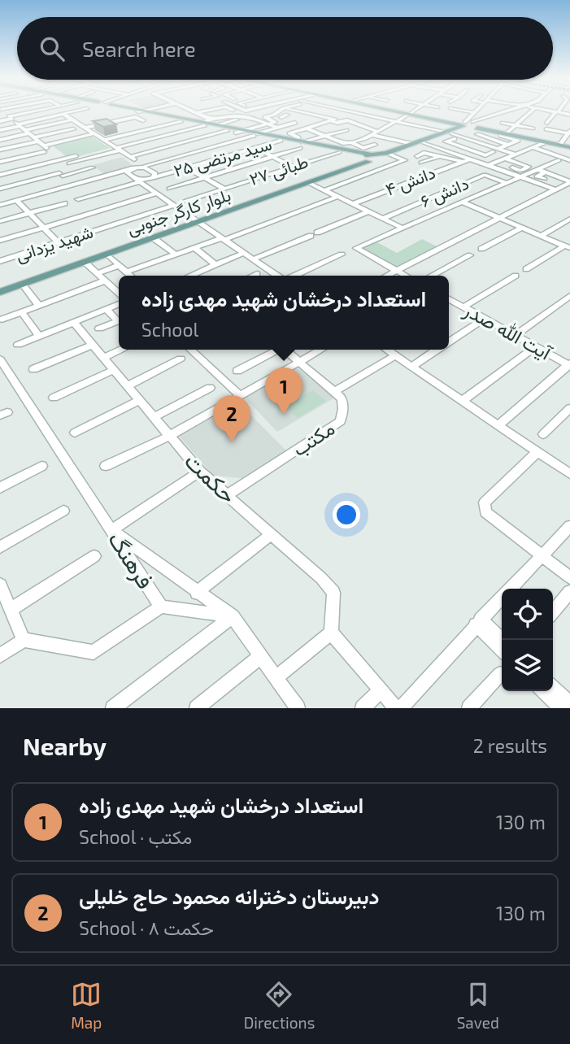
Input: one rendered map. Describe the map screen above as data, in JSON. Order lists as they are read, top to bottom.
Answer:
{
  "streets": {
    "main road": ["بلوار کارگر جنوبی"],
    "street": [
      "۲۵ سید مرتضی",
      "طبائی ۲۷",
      "دانش ۴",
      "دانش ۶",
      "شهید یزدانی",
      "آیت الله صدر",
      "مکتب",
      "حکمت",
      "فرهنگ"
    ]
  },
  "crossings": [
    ["مکتب", "حکمت"]
  ],
  "page": {
    "search": "Search here",
    "popup": ["استعداد درخشان شهید مهدی زاده", "School"],
    "pins": ["1", "2"],
    "heading": ["Nearby", "2 results"],
    "list": [
      {
        "mark": "1",
        "name": "استعداد درخشان شهید مهدی زاده",
        "note": "School · مکتب",
        "value": "130 m"
      },
      {
        "mark": "2",
        "name": "دبيرستان دخترانه محمود حاج خلیلی",
        "note": "School · حکمت ۸",
        "value": "130 m"
      }
    ],
    "nav": ["Map", "Directions", "Saved"]
  }
}
